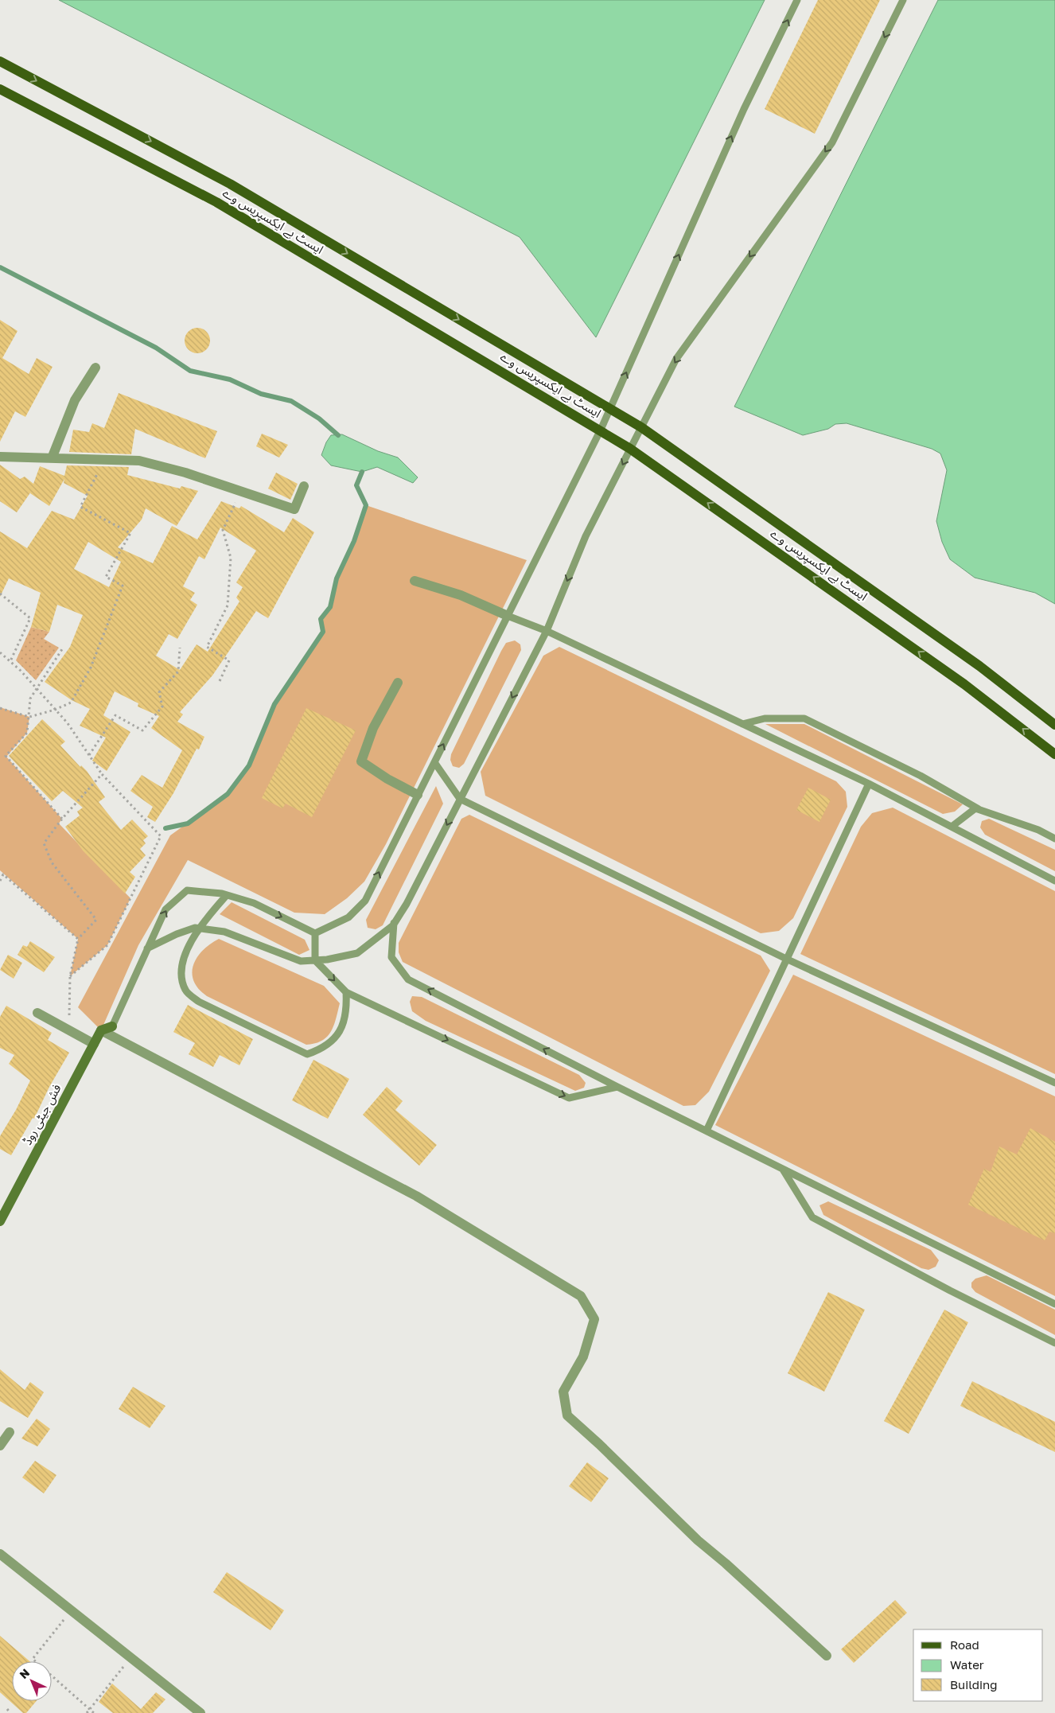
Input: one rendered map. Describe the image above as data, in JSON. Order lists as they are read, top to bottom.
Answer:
{
  "streets": {
    "main road": ["ایسٹ بے ایکسپریس وے"],
    "street": ["فش جیٹی روڈ"]
  },
  "legend": ["Road", "Water", "Building"],
  "north": "top left"
}
